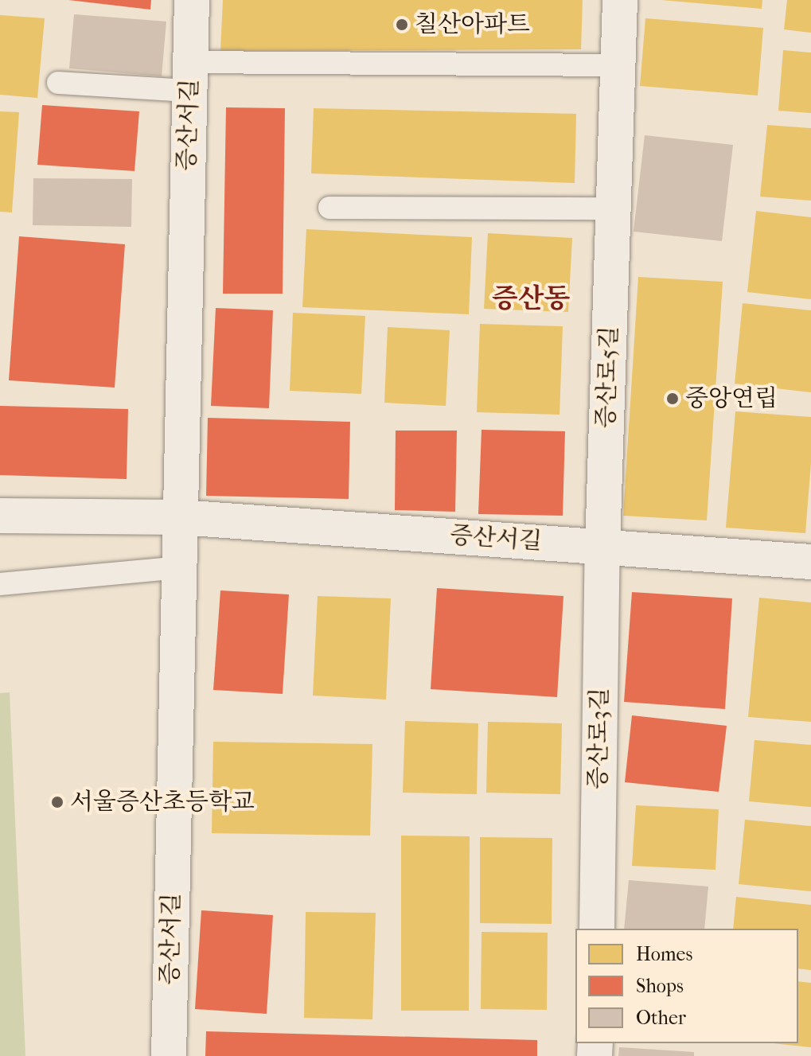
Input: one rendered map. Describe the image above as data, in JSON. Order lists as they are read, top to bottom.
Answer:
{
  "streets": {
    "street": ["증산서길", "증산로5길", "증산로3길"]
  },
  "crossings": [
    ["증산서길", "증산로5길"],
    ["증산서길", "증산로3길"],
    ["증산로5길", "증산로3길"]
  ],
  "districts": ["증산동"],
  "places": ["칠산아파트", "중앙연립", "서울증산초등학교"],
  "legend": ["Homes", "Shops", "Other"]
}
